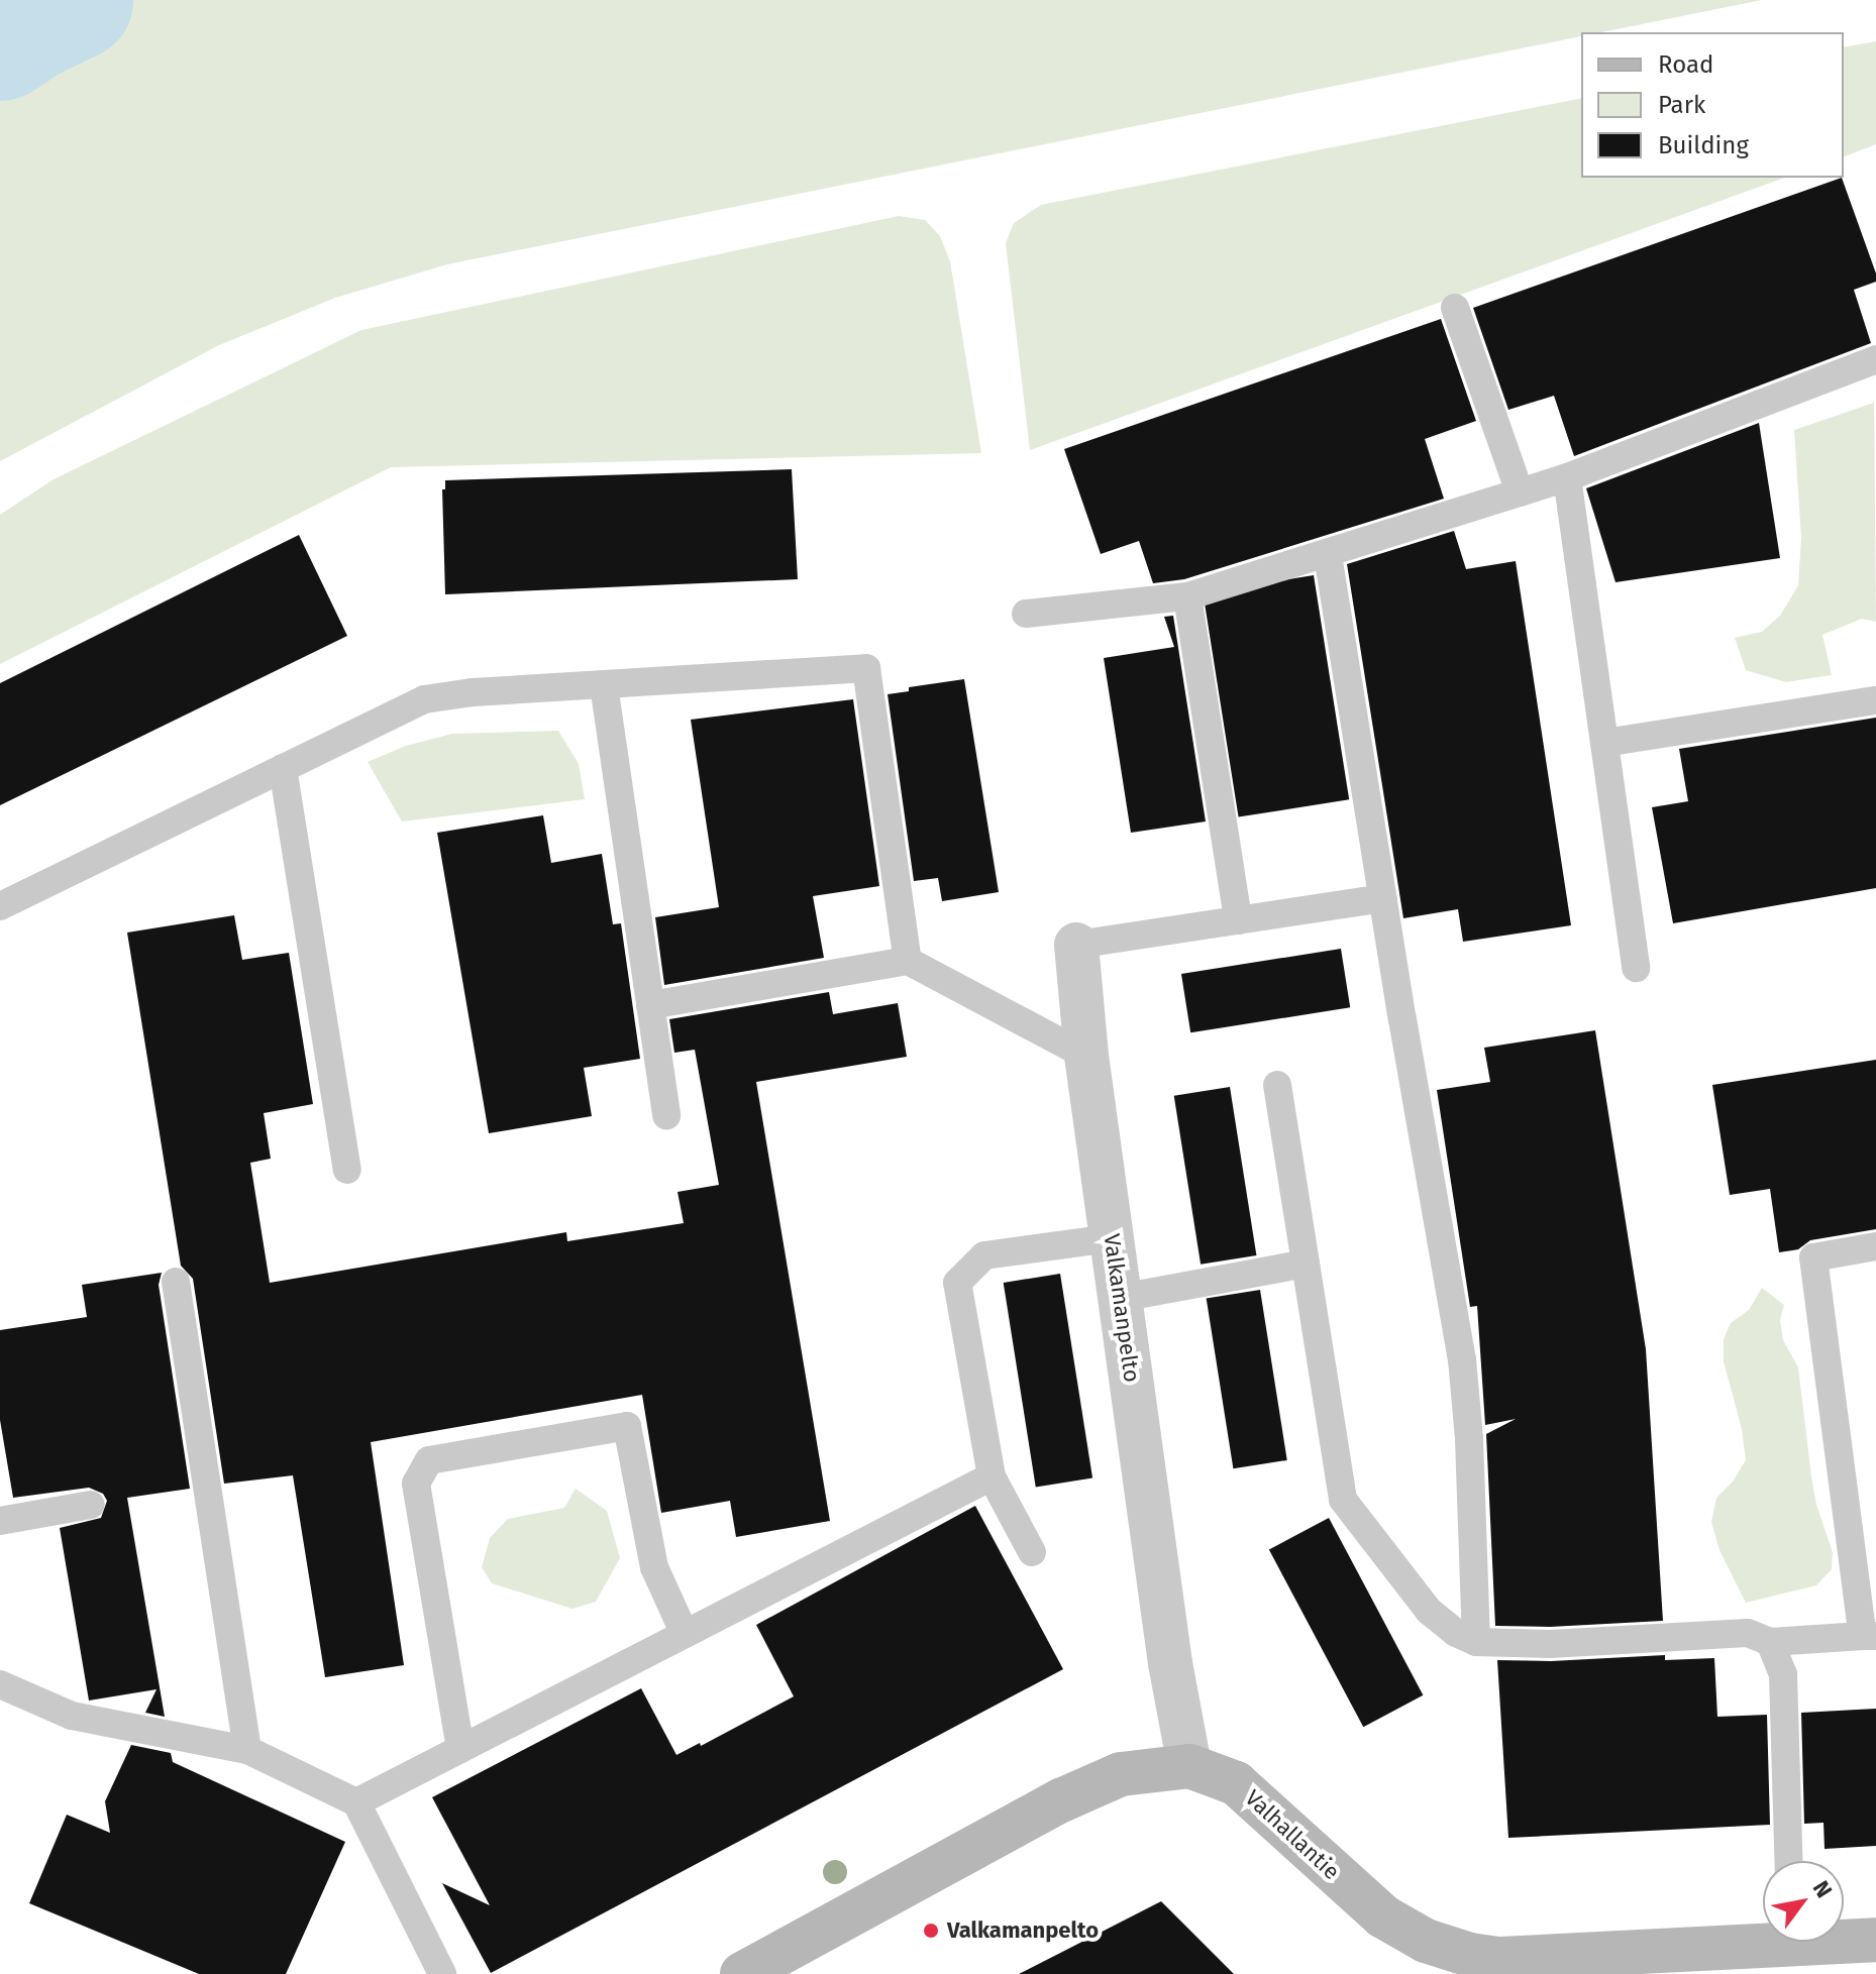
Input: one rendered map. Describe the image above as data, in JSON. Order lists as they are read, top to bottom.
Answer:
{
  "streets": {
    "street": ["Valkamanpelto", "Valhallantie"]
  },
  "crossings": [
    ["Valkamanpelto", "Valhallantie"]
  ],
  "places": ["Valkamanpelto"],
  "legend": ["Road", "Park", "Building"],
  "north": "top right"
}
